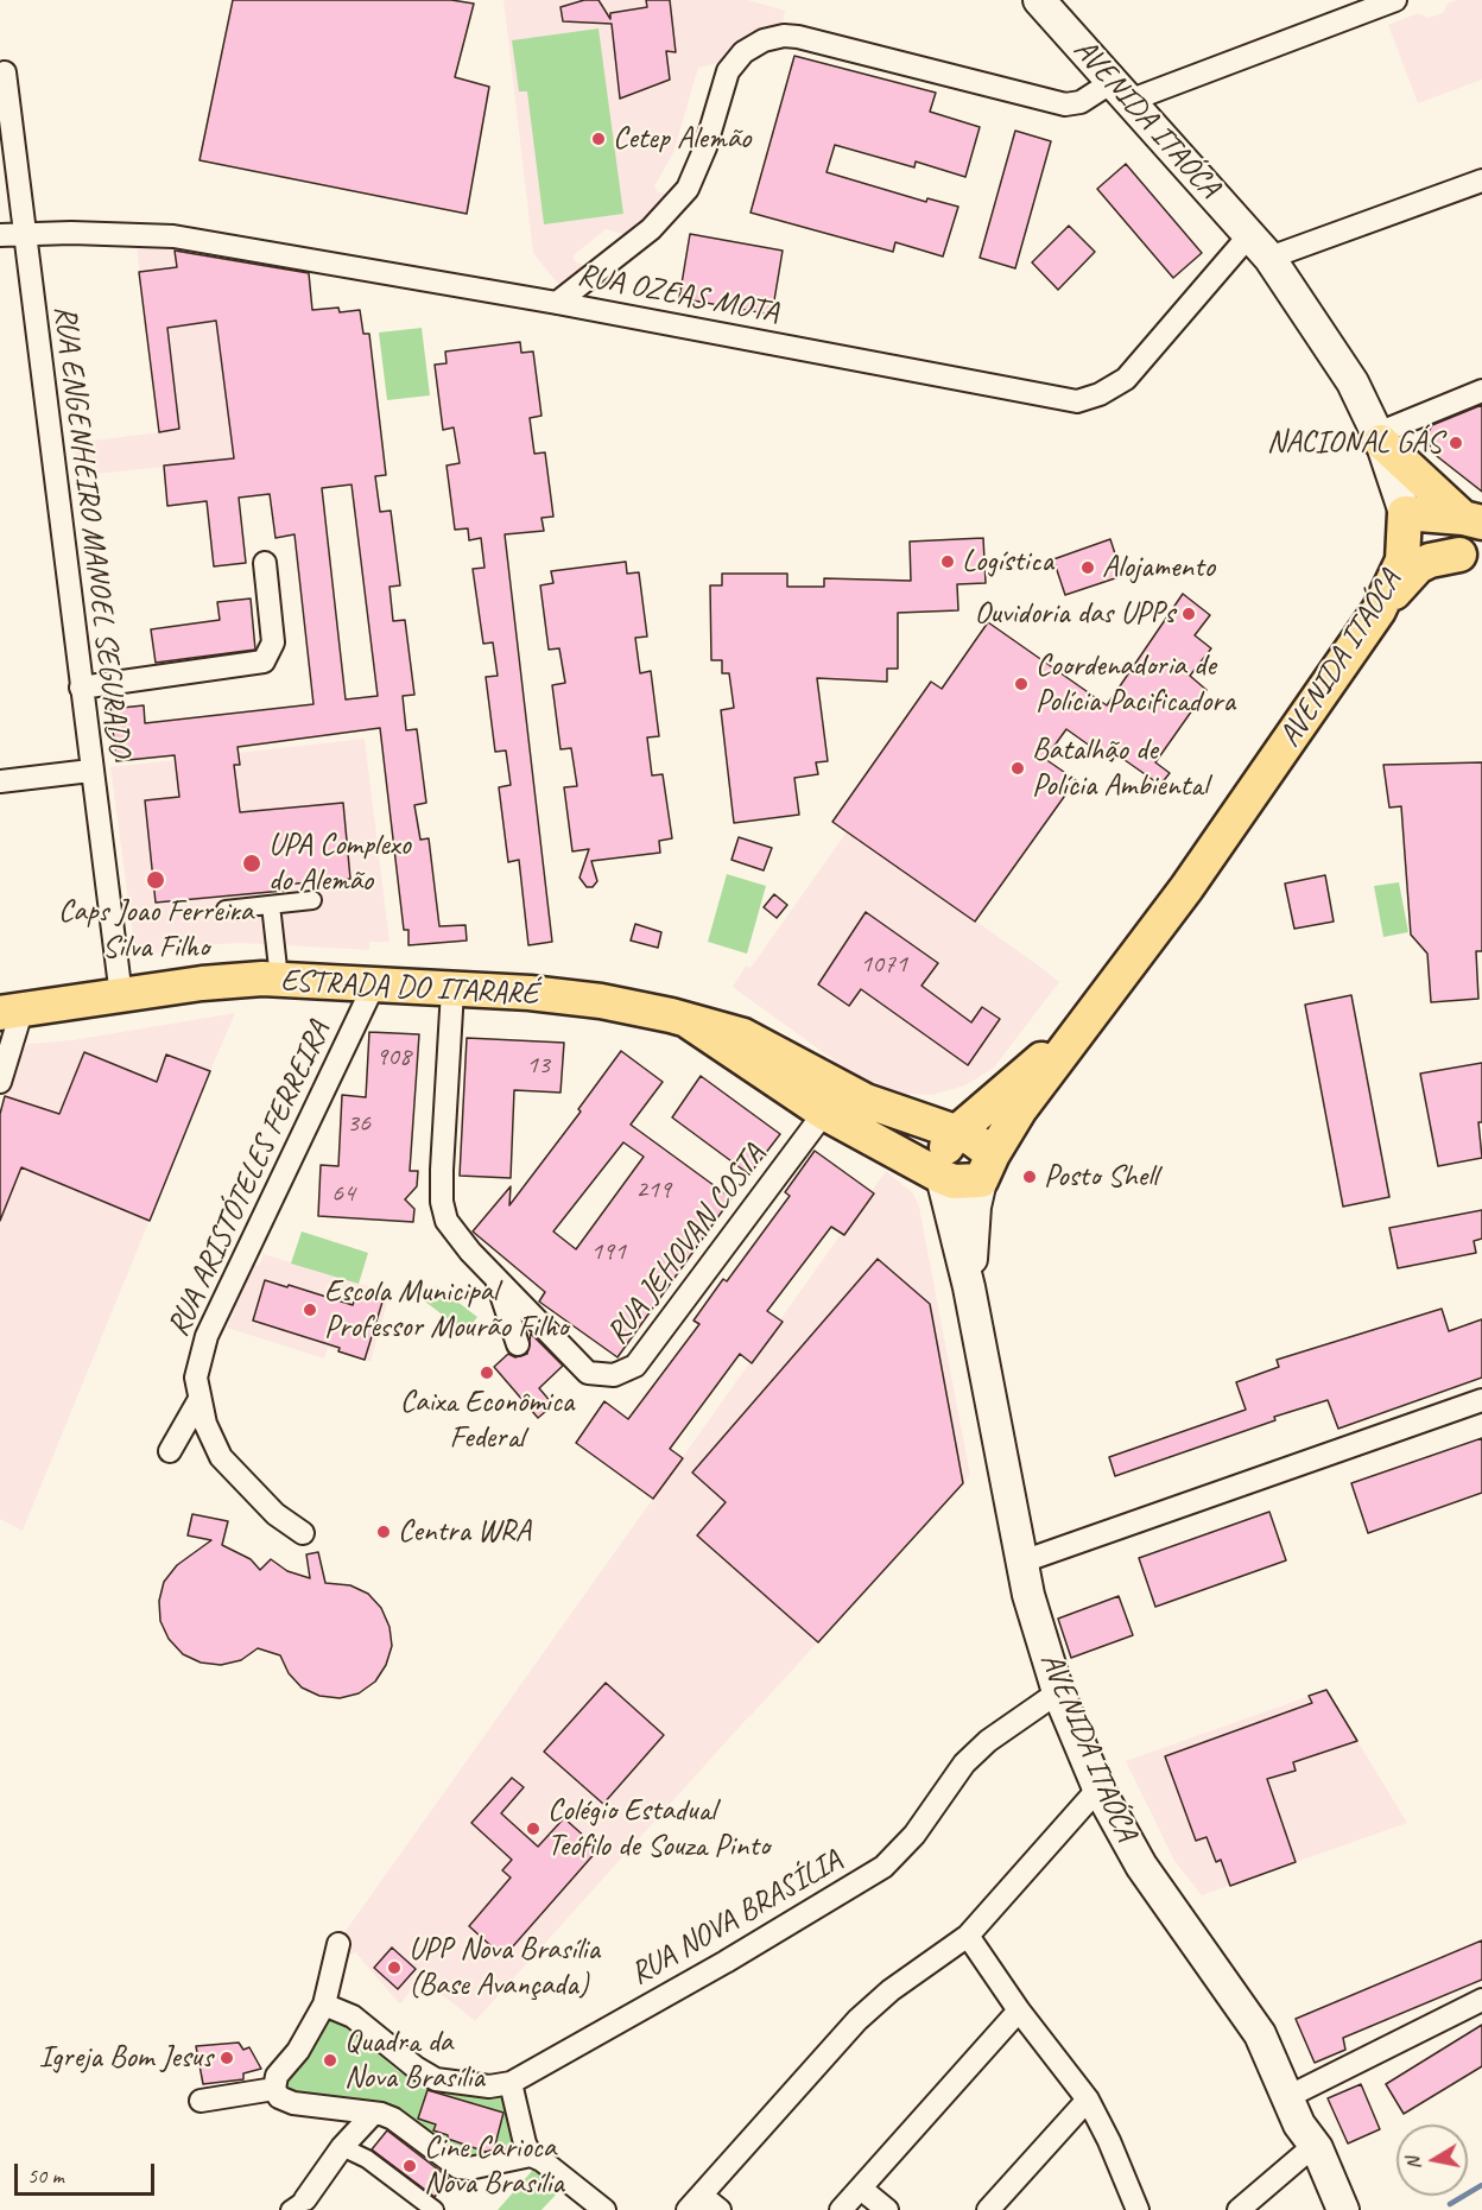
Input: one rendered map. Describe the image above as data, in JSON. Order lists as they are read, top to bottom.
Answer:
{
  "streets": {
    "main road": ["AVENIDA ITAÓCA", "ESTRADA DO ITARARÉ"],
    "street": [
      "RUA OZEAS MOTA",
      "RUA ENGENHEIRO MANOEL SEGURADO",
      "RUA ARISTÓTELES FERREIRA",
      "RUA JEHOVAN COSTA",
      "RUA NOVA BRASÍLIA"
    ]
  },
  "crossings": [
    ["AVENIDA ITAÓCA", "RUA OZEAS MOTA"],
    ["AVENIDA ITAÓCA", "ESTRADA DO ITARARÉ"],
    ["AVENIDA ITAÓCA", "RUA NOVA BRASÍLIA"],
    ["RUA OZEAS MOTA", "RUA ENGENHEIRO MANOEL SEGURADO"],
    ["RUA ENGENHEIRO MANOEL SEGURADO", "ESTRADA DO ITARARÉ"],
    ["ESTRADA DO ITARARÉ", "RUA ARISTÓTELES FERREIRA"],
    ["ESTRADA DO ITARARÉ", "RUA JEHOVAN COSTA"]
  ],
  "places": [
    "Cetep Alemão",
    "NACIONAL GÁS",
    "Logística",
    "Alojamento",
    "Ouvidoria das UPPs",
    "Coordenadoria de Polícia Pacificadora",
    "Batalhão de Polícia Ambiental",
    "UPA Complexo do Alemão",
    "Caps Joao Ferreira Silva Filho",
    "Posto Shell",
    "Escola Municipal Professor Mourão Filho",
    "Caixa Econômica Federal",
    "Centra WRA",
    "Colégio Estadual Teófilo de Souza Pinto",
    "UPP Nova Brasília (Base Avançada)",
    "Igreja Bom Jesus",
    "Quadra da Nova Brasília",
    "Cine Carioca Nova Brasília"
  ],
  "house_numbers": [
    "1071",
    "908",
    "13",
    "36",
    "219",
    "64",
    "191"
  ],
  "scale_bar": "50 m",
  "north": "left"
}
